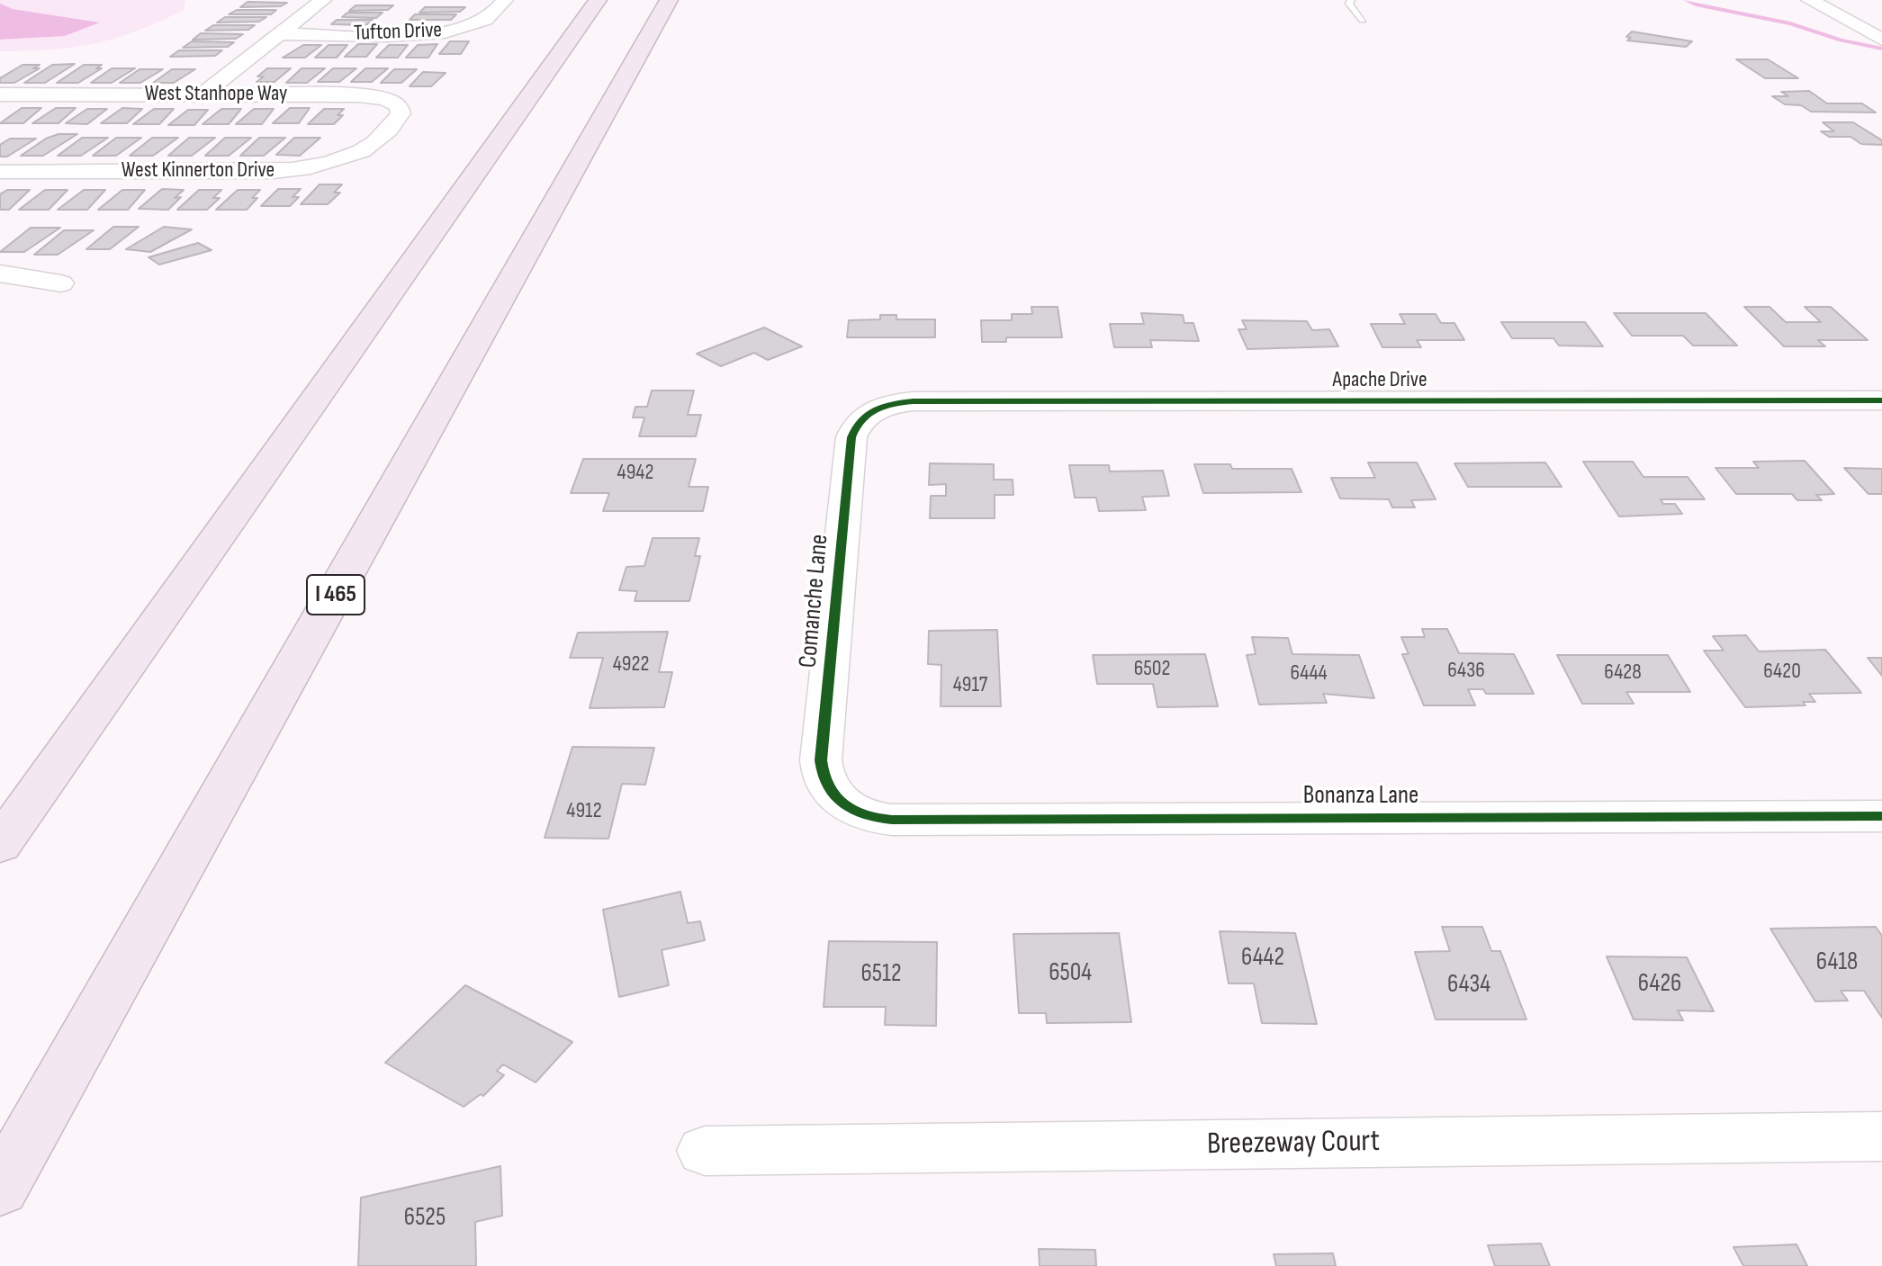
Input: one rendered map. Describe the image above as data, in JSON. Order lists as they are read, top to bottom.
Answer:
{
  "streets": {
    "highway": ["I 465"],
    "street": [
      "Tufton Drive",
      "West Stanhope Way",
      "West Kinnerton Drive",
      "Apache Drive",
      "Comanche Lane",
      "Bonanza Lane",
      "Breezeway Court"
    ]
  },
  "crossings": [
    ["West Stanhope Way", "West Kinnerton Drive"],
    ["Apache Drive", "Comanche Lane"],
    ["Comanche Lane", "Bonanza Lane"]
  ],
  "house_numbers": [
    "4942",
    "4922",
    "6502",
    "6436",
    "6420",
    "6428",
    "6444",
    "4917",
    "4912",
    "6442",
    "6418",
    "6504",
    "6512",
    "6426",
    "6434",
    "6525"
  ]
}
